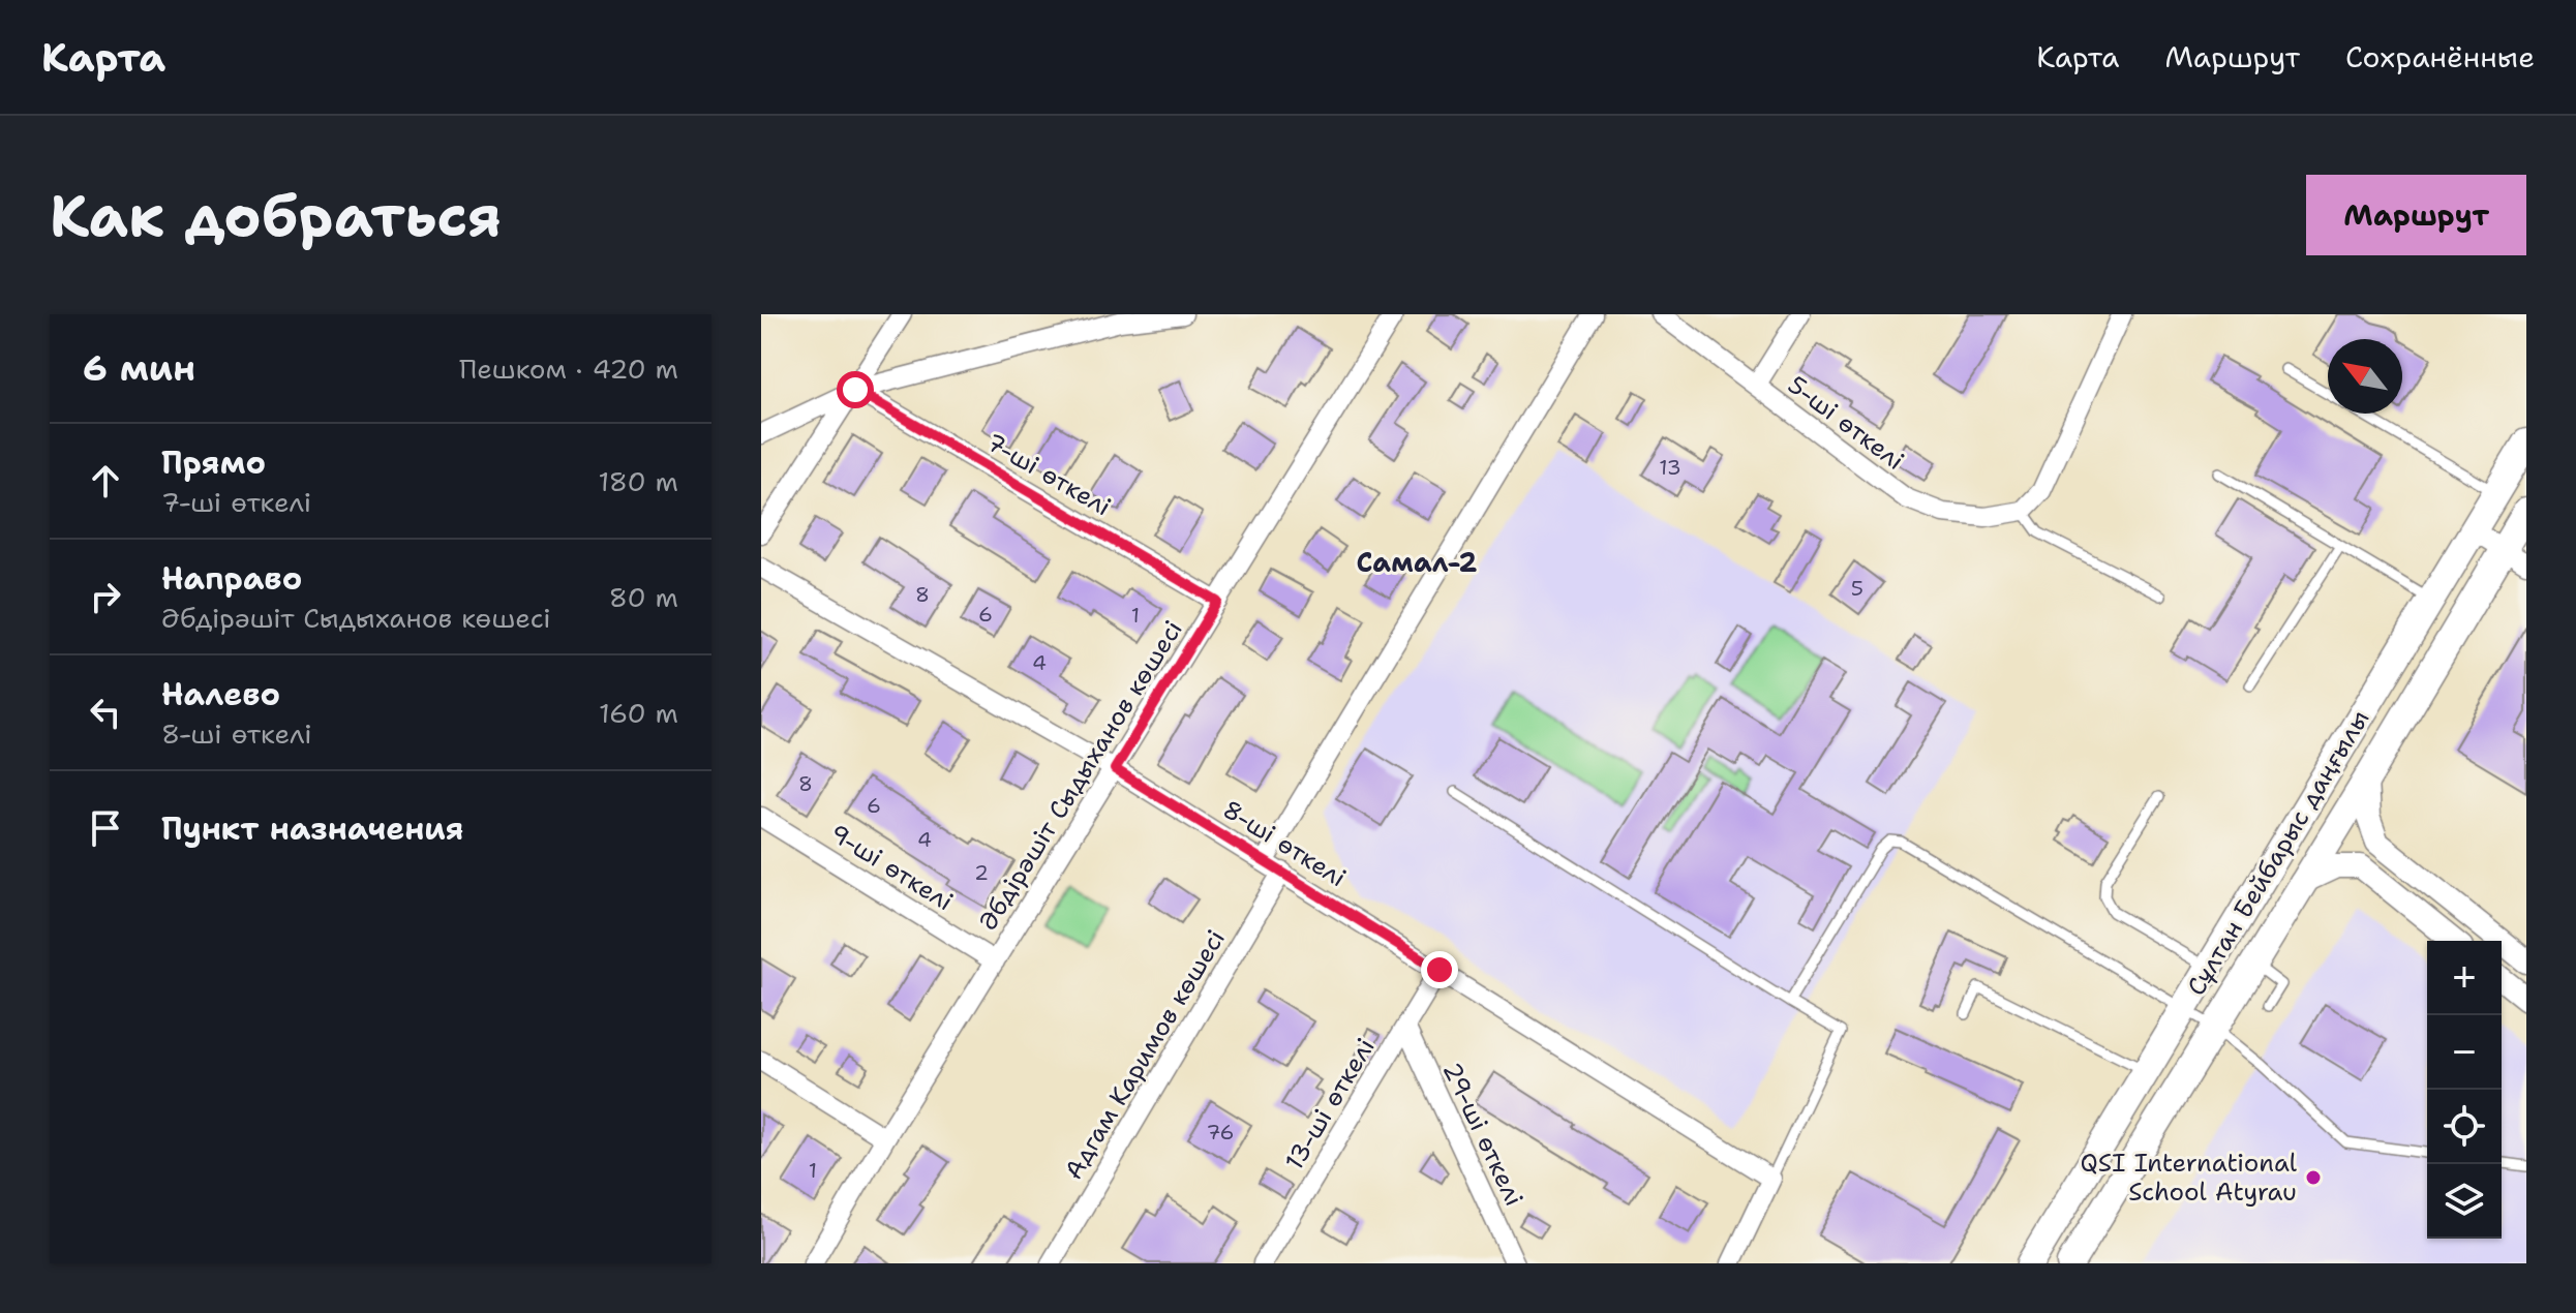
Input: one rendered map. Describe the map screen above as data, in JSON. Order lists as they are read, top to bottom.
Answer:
{
  "streets": {
    "main road": ["Сұлтан Бейбарыс даңғылы"],
    "street": [
      "5-ші өткелі",
      "7-ші өткелі",
      "Әбдірәшіт Сыдыханов көшесі",
      "8-ші өткелі",
      "9-ші өткелі",
      "Адгам Каримов көшесі",
      "13-ші өткелі",
      "29-ші өткелі"
    ]
  },
  "crossings": [
    ["7-ші өткелі", "Әбдірәшіт Сыдыханов көшесі"],
    ["Әбдірәшіт Сыдыханов көшесі", "8-ші өткелі"],
    ["Әбдірәшіт Сыдыханов көшесі", "9-ші өткелі"],
    ["8-ші өткелі", "Адгам Каримов көшесі"],
    ["8-ші өткелі", "13-ші өткелі"],
    ["13-ші өткелі", "29-ші өткелі"]
  ],
  "districts": ["Самал-2"],
  "places": ["QSI International School Atyrau"],
  "house_numbers": [
    "13",
    "5",
    "8",
    "6",
    "1",
    "4",
    "8",
    "6",
    "4",
    "2",
    "76",
    "1"
  ],
  "north": "top left",
  "page": {
    "header": "Карта",
    "nav": ["Карта", "Маршрут", "Сохранённые"],
    "buttons": "Маршрут",
    "title": "Как добраться",
    "heading": ["6 мин", "Пешком · 420 m"],
    "list": [
      ["Прямо", "7-ші өткелі", "180 m"],
      ["Направо", "Әбдірәшіт Сыдыханов көшесі", "80 m"],
      ["Налево", "8-ші өткелі", "160 m"],
      "Пункт назначения"
    ],
    "map_buttons": ["+", "−"]
  }
}
